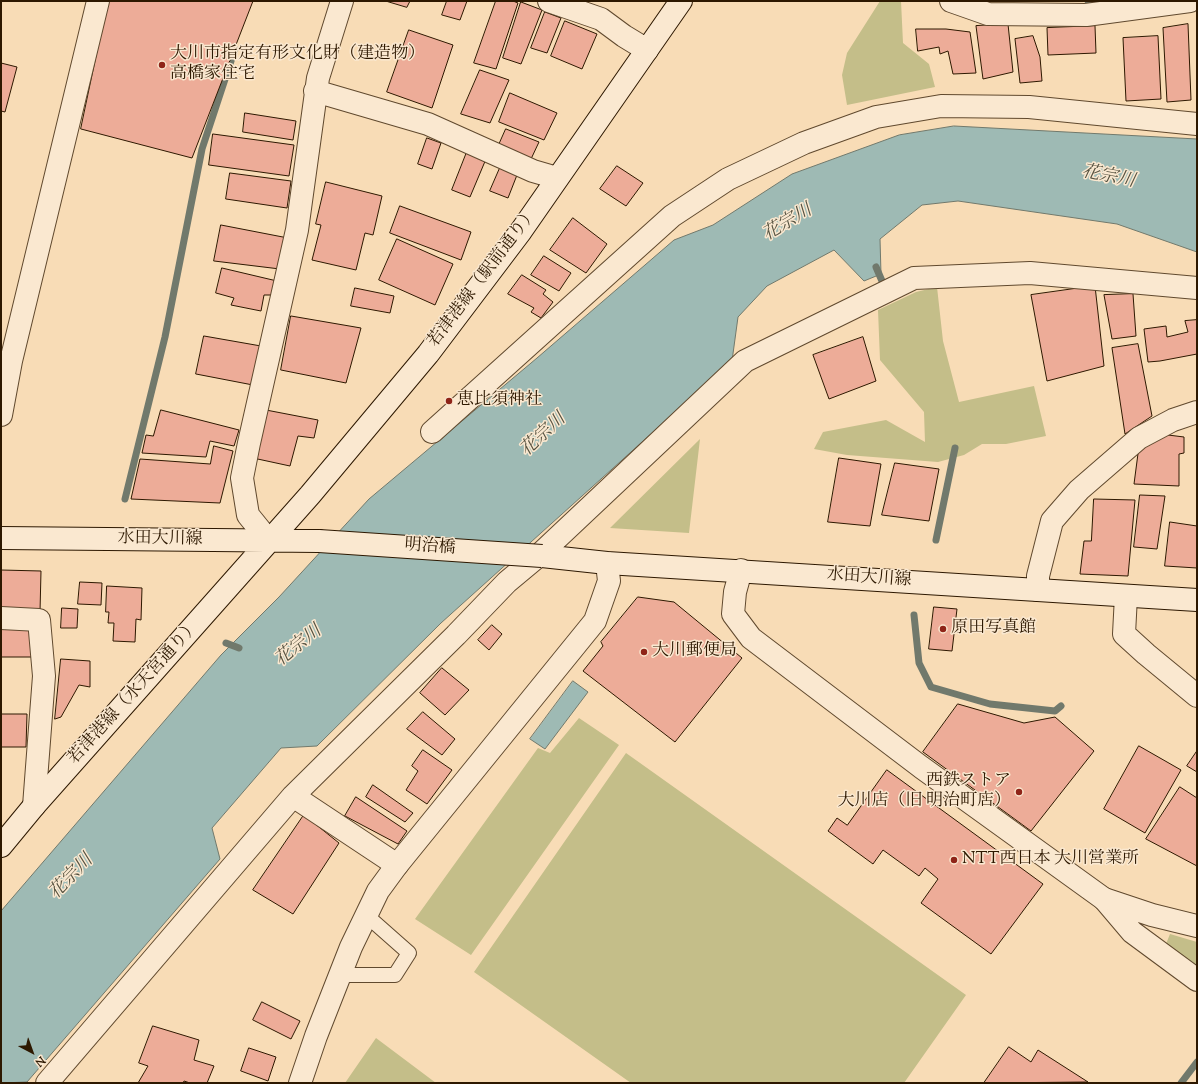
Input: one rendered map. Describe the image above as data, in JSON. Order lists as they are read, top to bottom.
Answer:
{
  "streets": {
    "street": [
      "若津港線（駅前通り）",
      "水田大川線",
      "明治橋",
      "若津港線（水天宮通り）"
    ]
  },
  "crossings": [
    ["若津港線（駅前通り）", "水田大川線"],
    ["若津港線（駅前通り）", "若津港線（水天宮通り）"],
    ["水田大川線", "明治橋"],
    ["水田大川線", "若津港線（水天宮通り）"]
  ],
  "water": ["花宗川"],
  "places": [
    "大川市指定有形文化財（建造物） 高橋家住宅",
    "恵比須神社",
    "原田写真館",
    "大川郵便局",
    "西鉄ストア 大川店（旧 明治町店）",
    "NTT西日本 大川営業所"
  ],
  "north": "bottom right"
}
